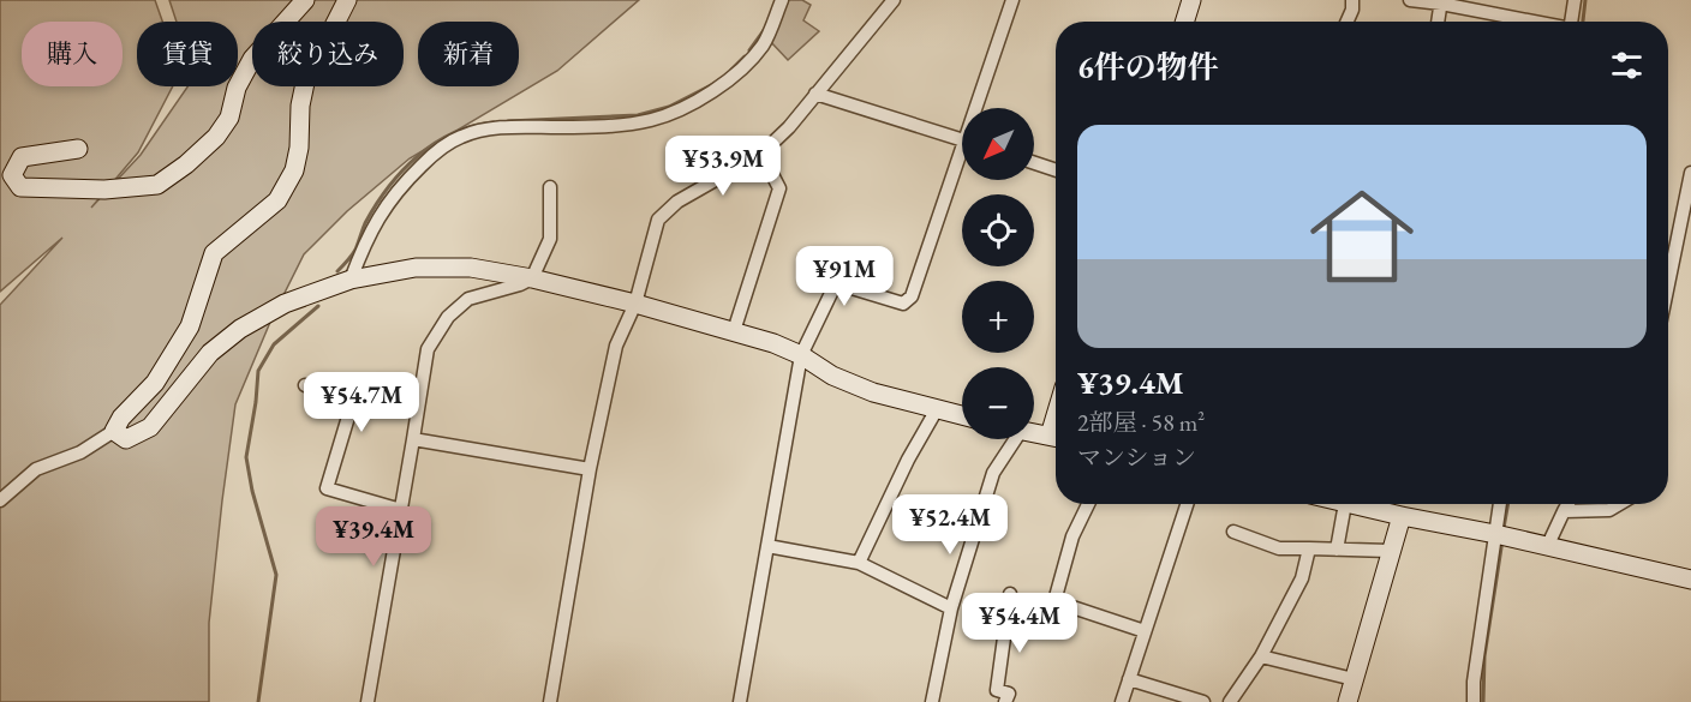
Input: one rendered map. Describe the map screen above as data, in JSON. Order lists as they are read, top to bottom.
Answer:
{
  "north": "bottom left",
  "page": {
    "chip": [
      "購入",
      "賃貸",
      "絞り込み",
      "新着"
    ],
    "heading": "6件の物件",
    "map_buttons": ["+", "−"],
    "list": [
      {
        "name": "¥39.4M",
        "note": "2部屋 · 58 m² · マンション"
      }
    ],
    "price": [
      "¥53.9M",
      "¥91M",
      "¥54.7M",
      "¥52.4M",
      "¥39.4M",
      "¥54.4M"
    ]
  }
}
